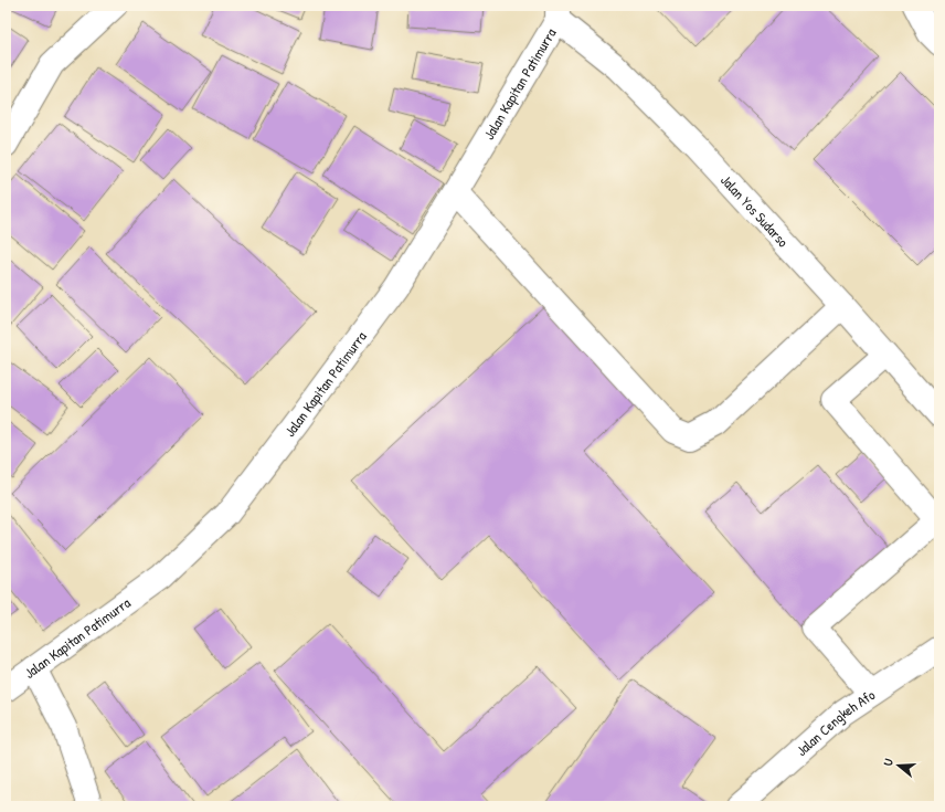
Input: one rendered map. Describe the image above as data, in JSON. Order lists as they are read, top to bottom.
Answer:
{
  "streets": {
    "street": ["Jalan Kapitan Patimurra", "Jalan Yos Sudarso", "Jalan Cengkeh Afo"]
  },
  "crossings": [
    ["Jalan Kapitan Patimurra", "Jalan Yos Sudarso"]
  ],
  "north": "left"
}
